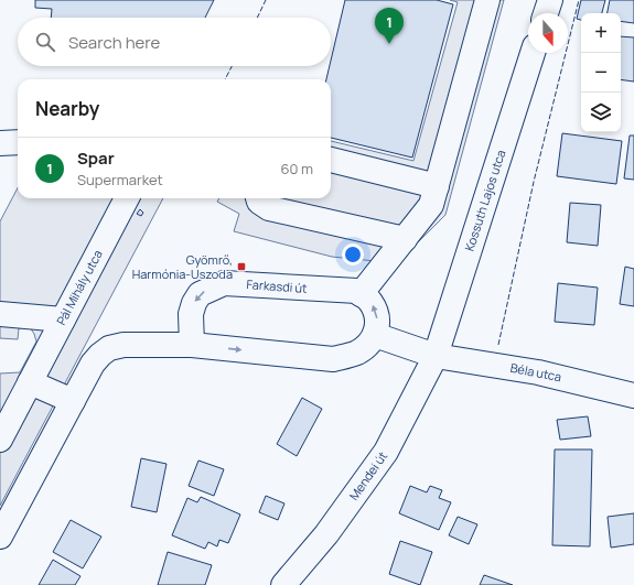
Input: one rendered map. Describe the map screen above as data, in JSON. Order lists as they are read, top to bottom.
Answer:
{
  "streets": {
    "street": [
      "Kossuth Lajos utca",
      "Farkasdi út",
      "Pál Mihály utca",
      "Béla utca",
      "Mendei út"
    ]
  },
  "crossings": [
    ["Kossuth Lajos utca", "Béla utca"],
    ["Kossuth Lajos utca", "Mendei út"],
    ["Béla utca", "Mendei út"]
  ],
  "one_way": ["Farkasdi út"],
  "places": {
    "transit": ["Gyömrő, Harmónia-Uszoda"]
  },
  "north": "bottom",
  "page": {
    "pins": "1",
    "map_buttons": ["+", "−"],
    "search": "Search here",
    "heading": "Nearby",
    "list": [
      {
        "mark": "1",
        "name": "Spar",
        "note": "Supermarket",
        "value": "60 m"
      }
    ]
  }
}
